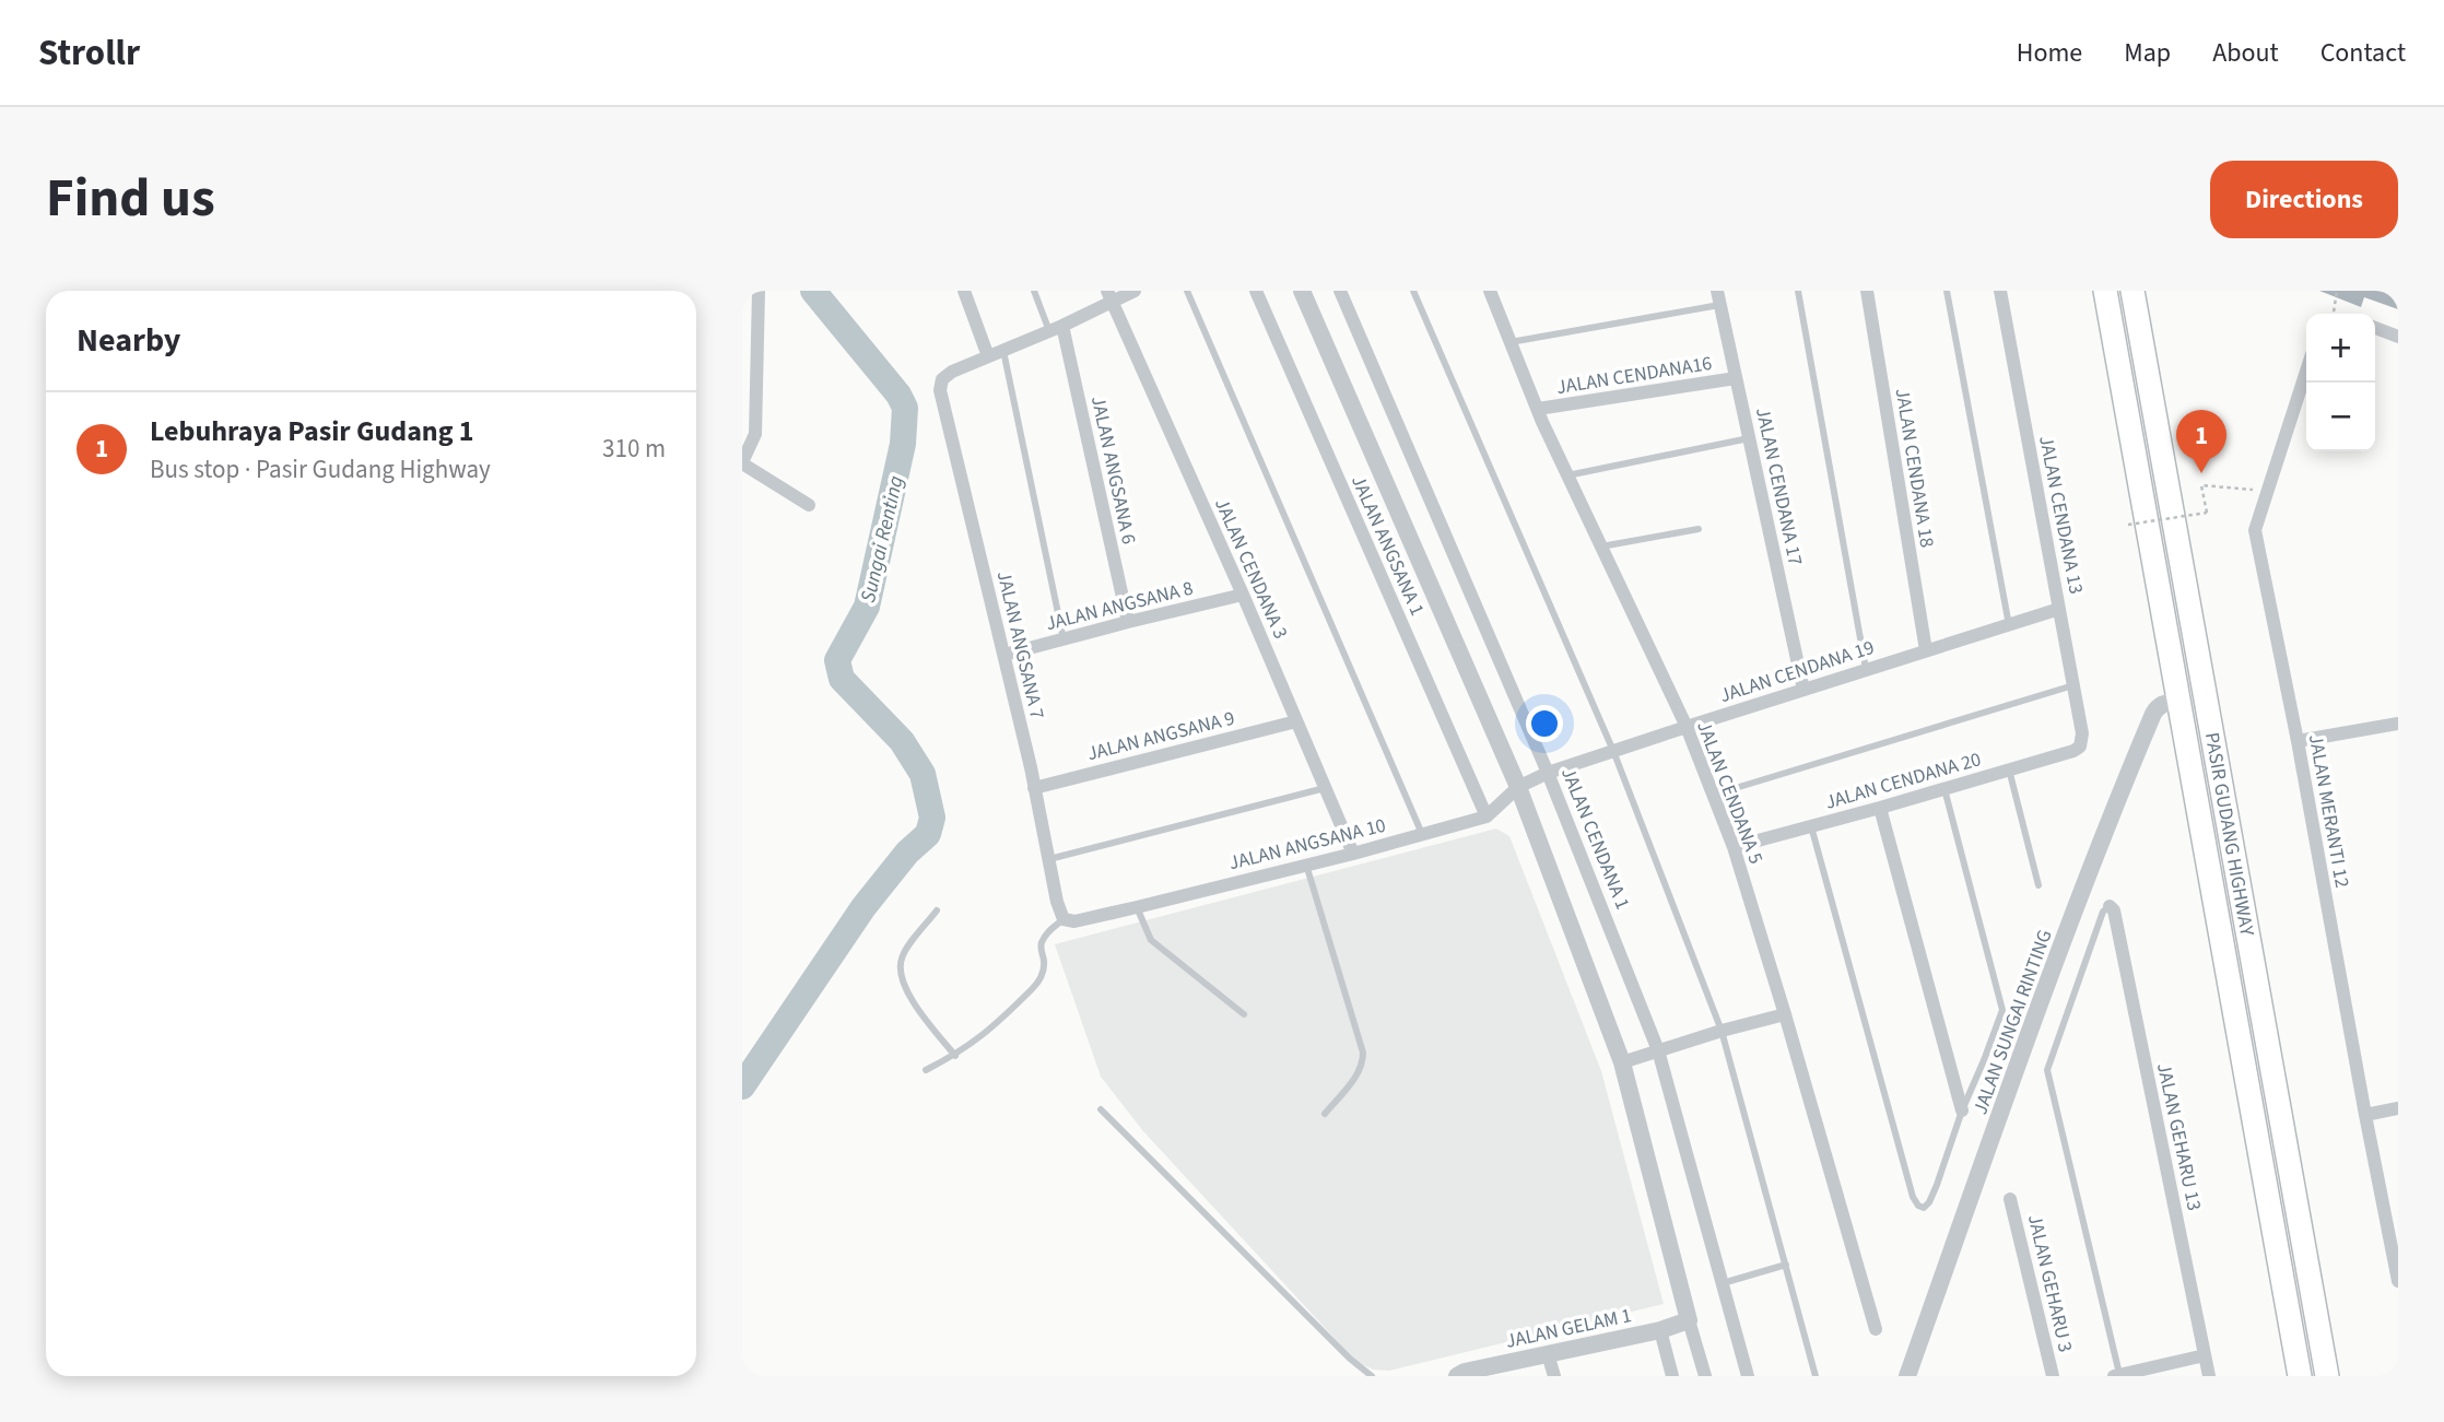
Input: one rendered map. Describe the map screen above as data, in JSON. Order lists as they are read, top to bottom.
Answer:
{
  "streets": {
    "highway": ["PASIR GUDANG HIGHWAY"],
    "street": [
      "JALAN CENDANA16",
      "JALAN CENDANA 18",
      "JALAN ANGSANA 6",
      "JALAN CENDANA 17",
      "JALAN CENDANA 13",
      "JALAN ANGSANA 1",
      "JALAN CENDANA 3",
      "JALAN ANGSANA 8",
      "JALAN ANGSANA 7",
      "JALAN CENDANA 19",
      "JALAN ANGSANA 9",
      "JALAN CENDANA 20",
      "JALAN CENDANA 5",
      "JALAN MERANTI 12",
      "JALAN CENDANA 1",
      "JALAN ANGSANA 10",
      "JALAN SUNGAI RINTING",
      "JALAN GEHARU 13",
      "JALAN GEHARU 3",
      "JALAN GELAM 1"
    ]
  },
  "crossings": [
    ["JALAN CENDANA16", "JALAN CENDANA 17"],
    ["JALAN CENDANA16", "JALAN CENDANA 5"],
    ["JALAN CENDANA 18", "JALAN CENDANA 19"],
    ["JALAN ANGSANA 6", "JALAN ANGSANA 8"],
    ["JALAN CENDANA 17", "JALAN CENDANA 19"],
    ["JALAN CENDANA 13", "JALAN CENDANA 19"],
    ["JALAN CENDANA 13", "JALAN CENDANA 20"],
    ["JALAN ANGSANA 1", "JALAN ANGSANA 10"],
    ["JALAN CENDANA 3", "JALAN ANGSANA 8"],
    ["JALAN CENDANA 3", "JALAN ANGSANA 9"],
    ["JALAN CENDANA 3", "JALAN ANGSANA 10"],
    ["JALAN ANGSANA 8", "JALAN ANGSANA 7"],
    ["JALAN ANGSANA 7", "JALAN ANGSANA 9"],
    ["JALAN ANGSANA 7", "JALAN ANGSANA 10"],
    ["JALAN CENDANA 19", "JALAN CENDANA 5"],
    ["JALAN CENDANA 19", "JALAN CENDANA 1"],
    ["JALAN CENDANA 19", "JALAN ANGSANA 10"],
    ["JALAN CENDANA 20", "JALAN CENDANA 5"],
    ["PASIR GUDANG HIGHWAY", "JALAN SUNGAI RINTING"],
    ["JALAN CENDANA 1", "JALAN ANGSANA 10"]
  ],
  "water": ["Sungai Renting"],
  "page": {
    "header": "Strollr",
    "nav": [
      "Home",
      "Map",
      "About",
      "Contact"
    ],
    "title": "Find us",
    "buttons": "Directions",
    "heading": "Nearby",
    "map_buttons": ["+", "−"],
    "list": [
      {
        "mark": "1",
        "name": "Lebuhraya Pasir Gudang 1",
        "note": "Bus stop · Pasir Gudang Highway",
        "value": "310 m"
      }
    ],
    "pins": "1"
  }
}
